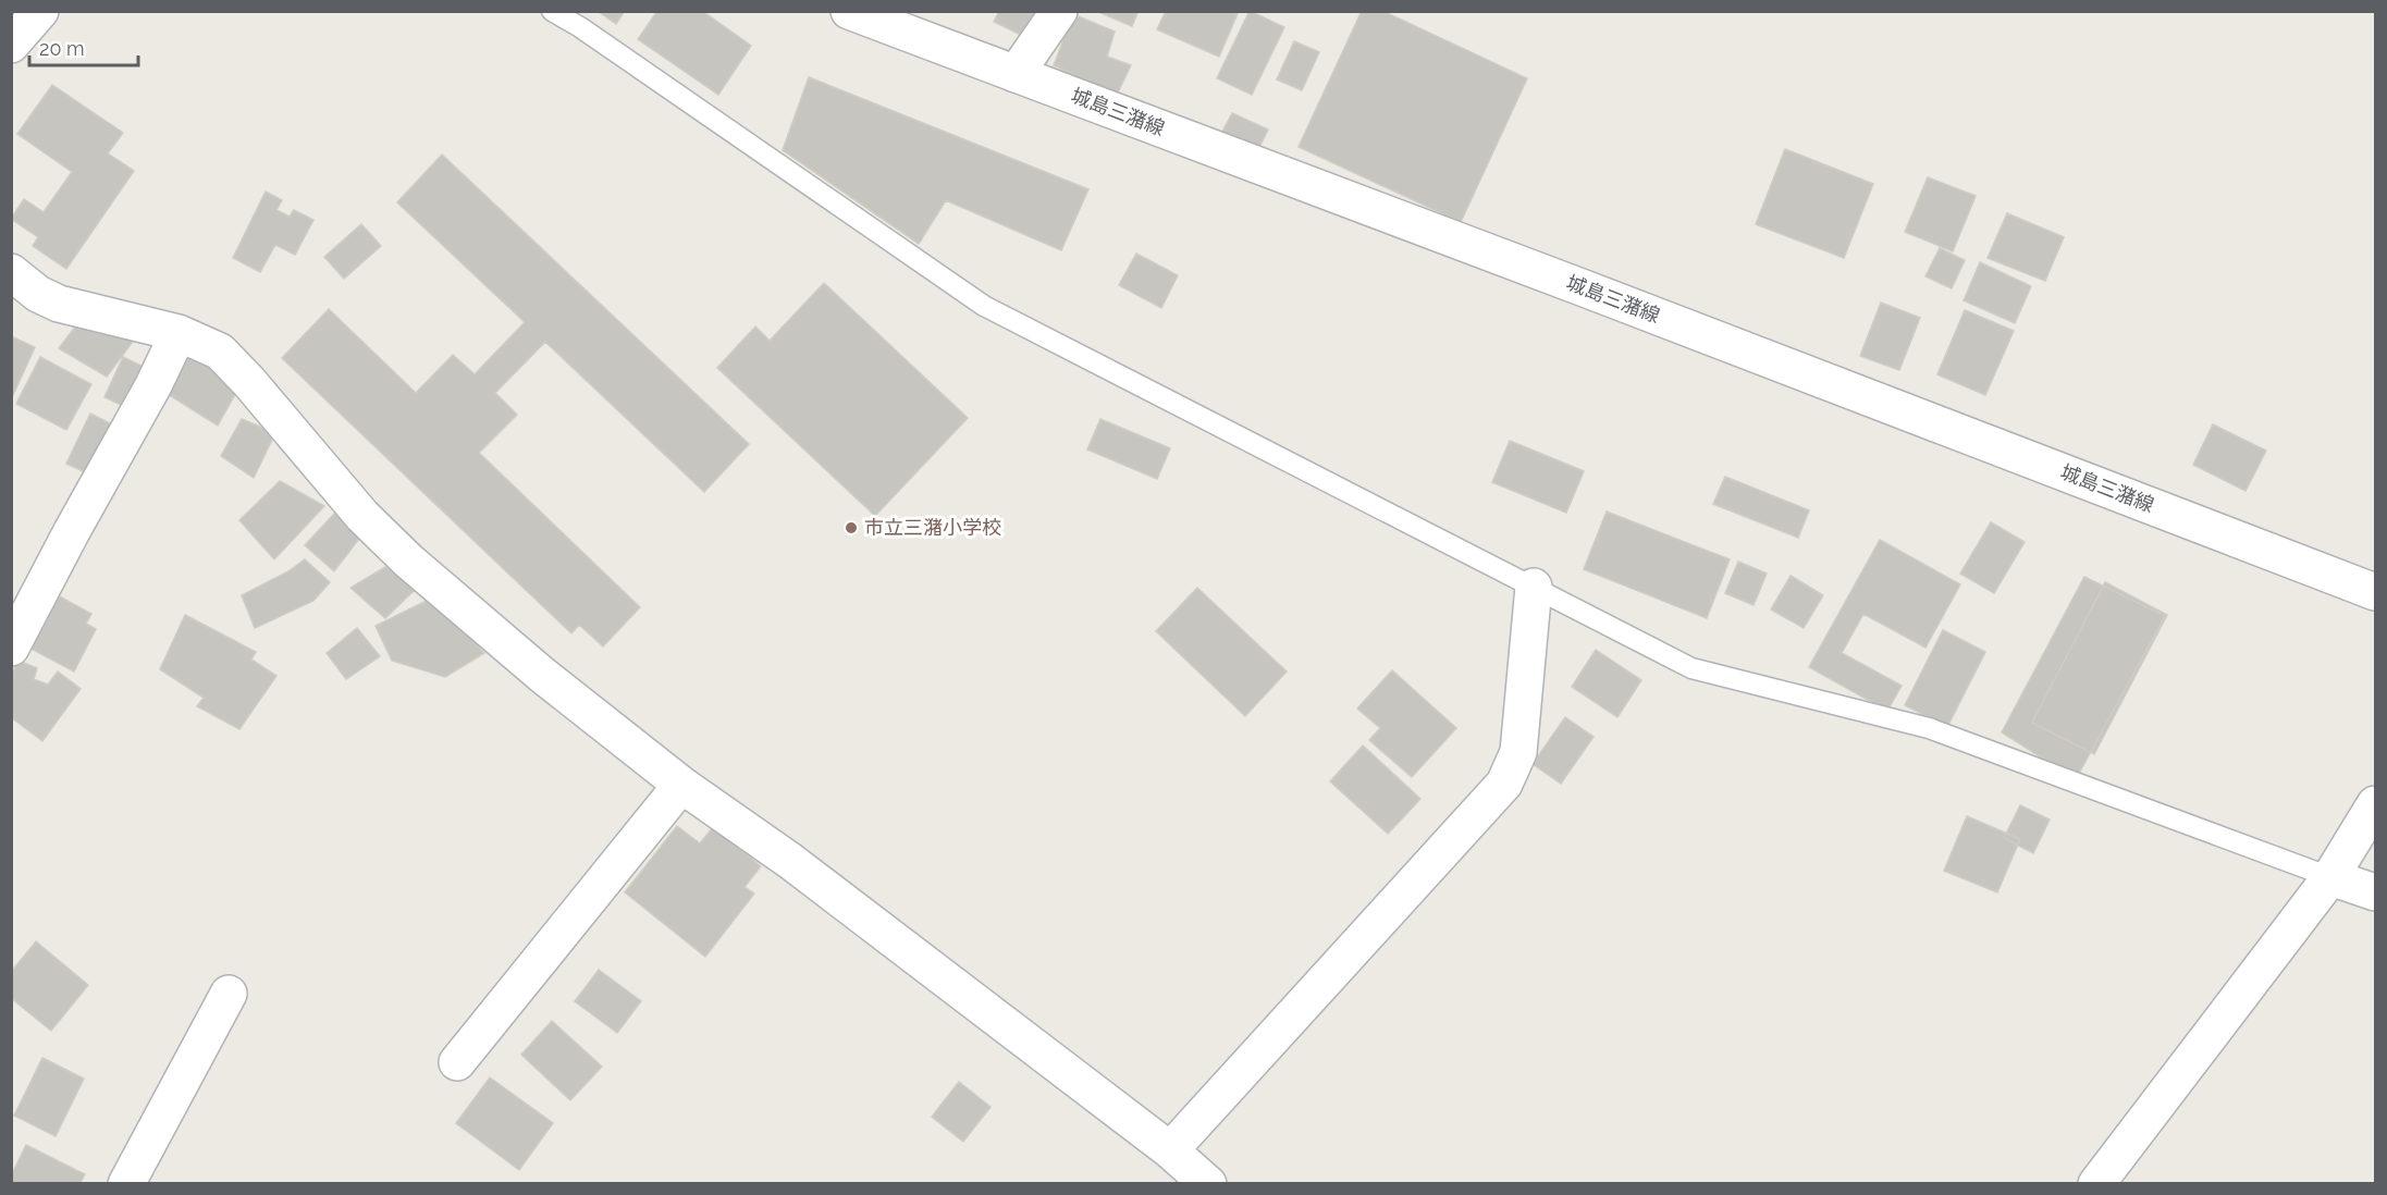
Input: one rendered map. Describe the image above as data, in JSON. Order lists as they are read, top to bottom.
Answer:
{
  "streets": {
    "street": ["城島三潴線"]
  },
  "places": ["市立三潴小学校"],
  "scale_bar": "20 m"
}
